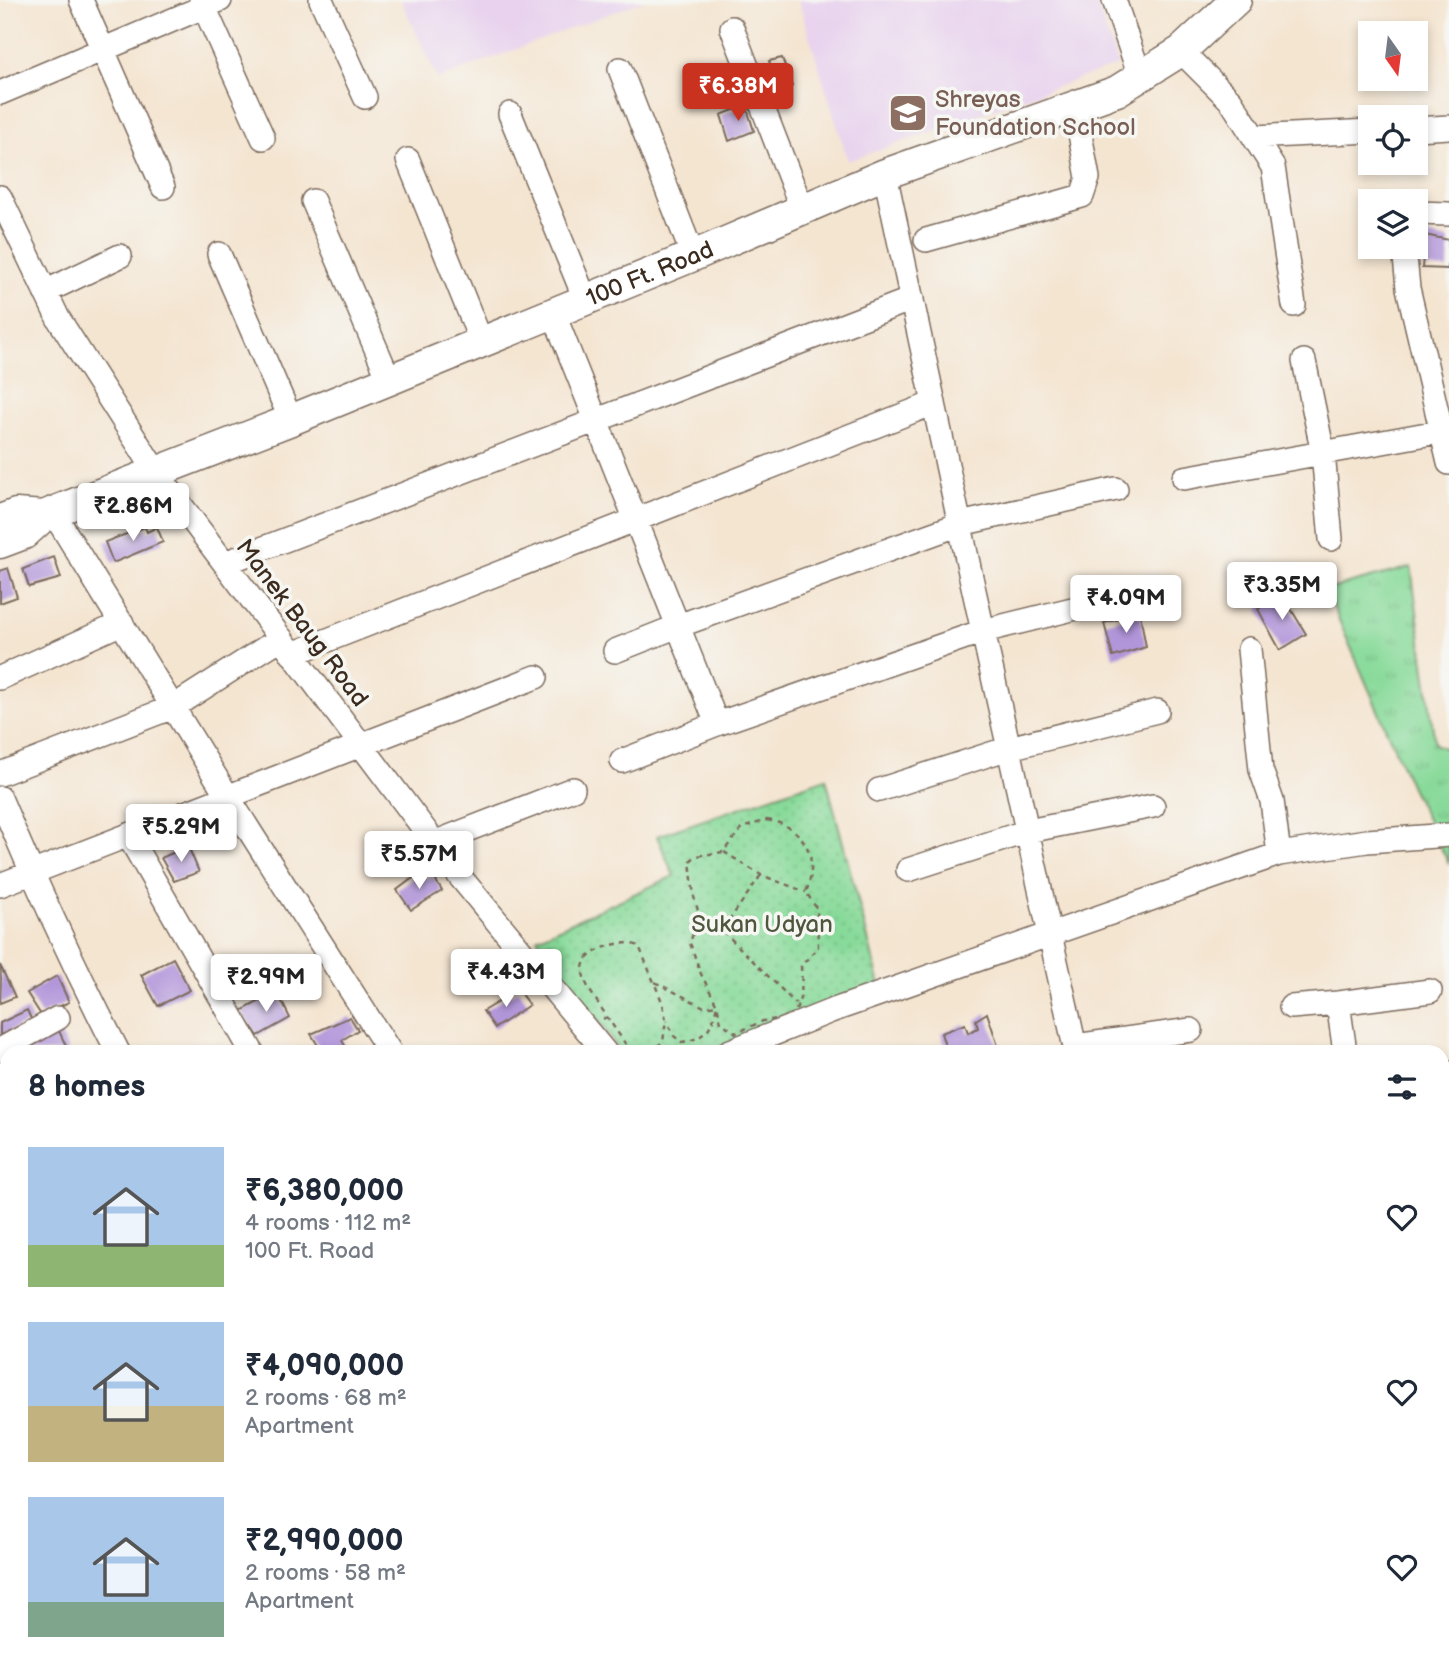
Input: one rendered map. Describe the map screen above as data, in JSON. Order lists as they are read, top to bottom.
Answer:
{
  "streets": {
    "main road": ["100 Ft. Road"],
    "street": ["Manek Baug Road"]
  },
  "crossings": [
    ["100 Ft. Road", "Manek Baug Road"]
  ],
  "parks": ["Sukan Udyan"],
  "places": {
    "school or university": ["Shreyas Foundation School"]
  },
  "north": "bottom",
  "page": {
    "price": [
      "₹6.38M",
      "₹2.86M",
      "₹3.35M",
      "₹4.09M",
      "₹5.29M",
      "₹5.57M",
      "₹4.43M",
      "₹2.99M"
    ],
    "heading": "8 homes",
    "list": [
      {
        "name": "₹6,380,000",
        "note": "4 rooms · 112 m² · 100 Ft. Road"
      },
      {
        "name": "₹4,090,000",
        "note": "2 rooms · 68 m² · Apartment"
      },
      {
        "name": "₹2,990,000",
        "note": "2 rooms · 58 m² · Apartment"
      }
    ]
  }
}
